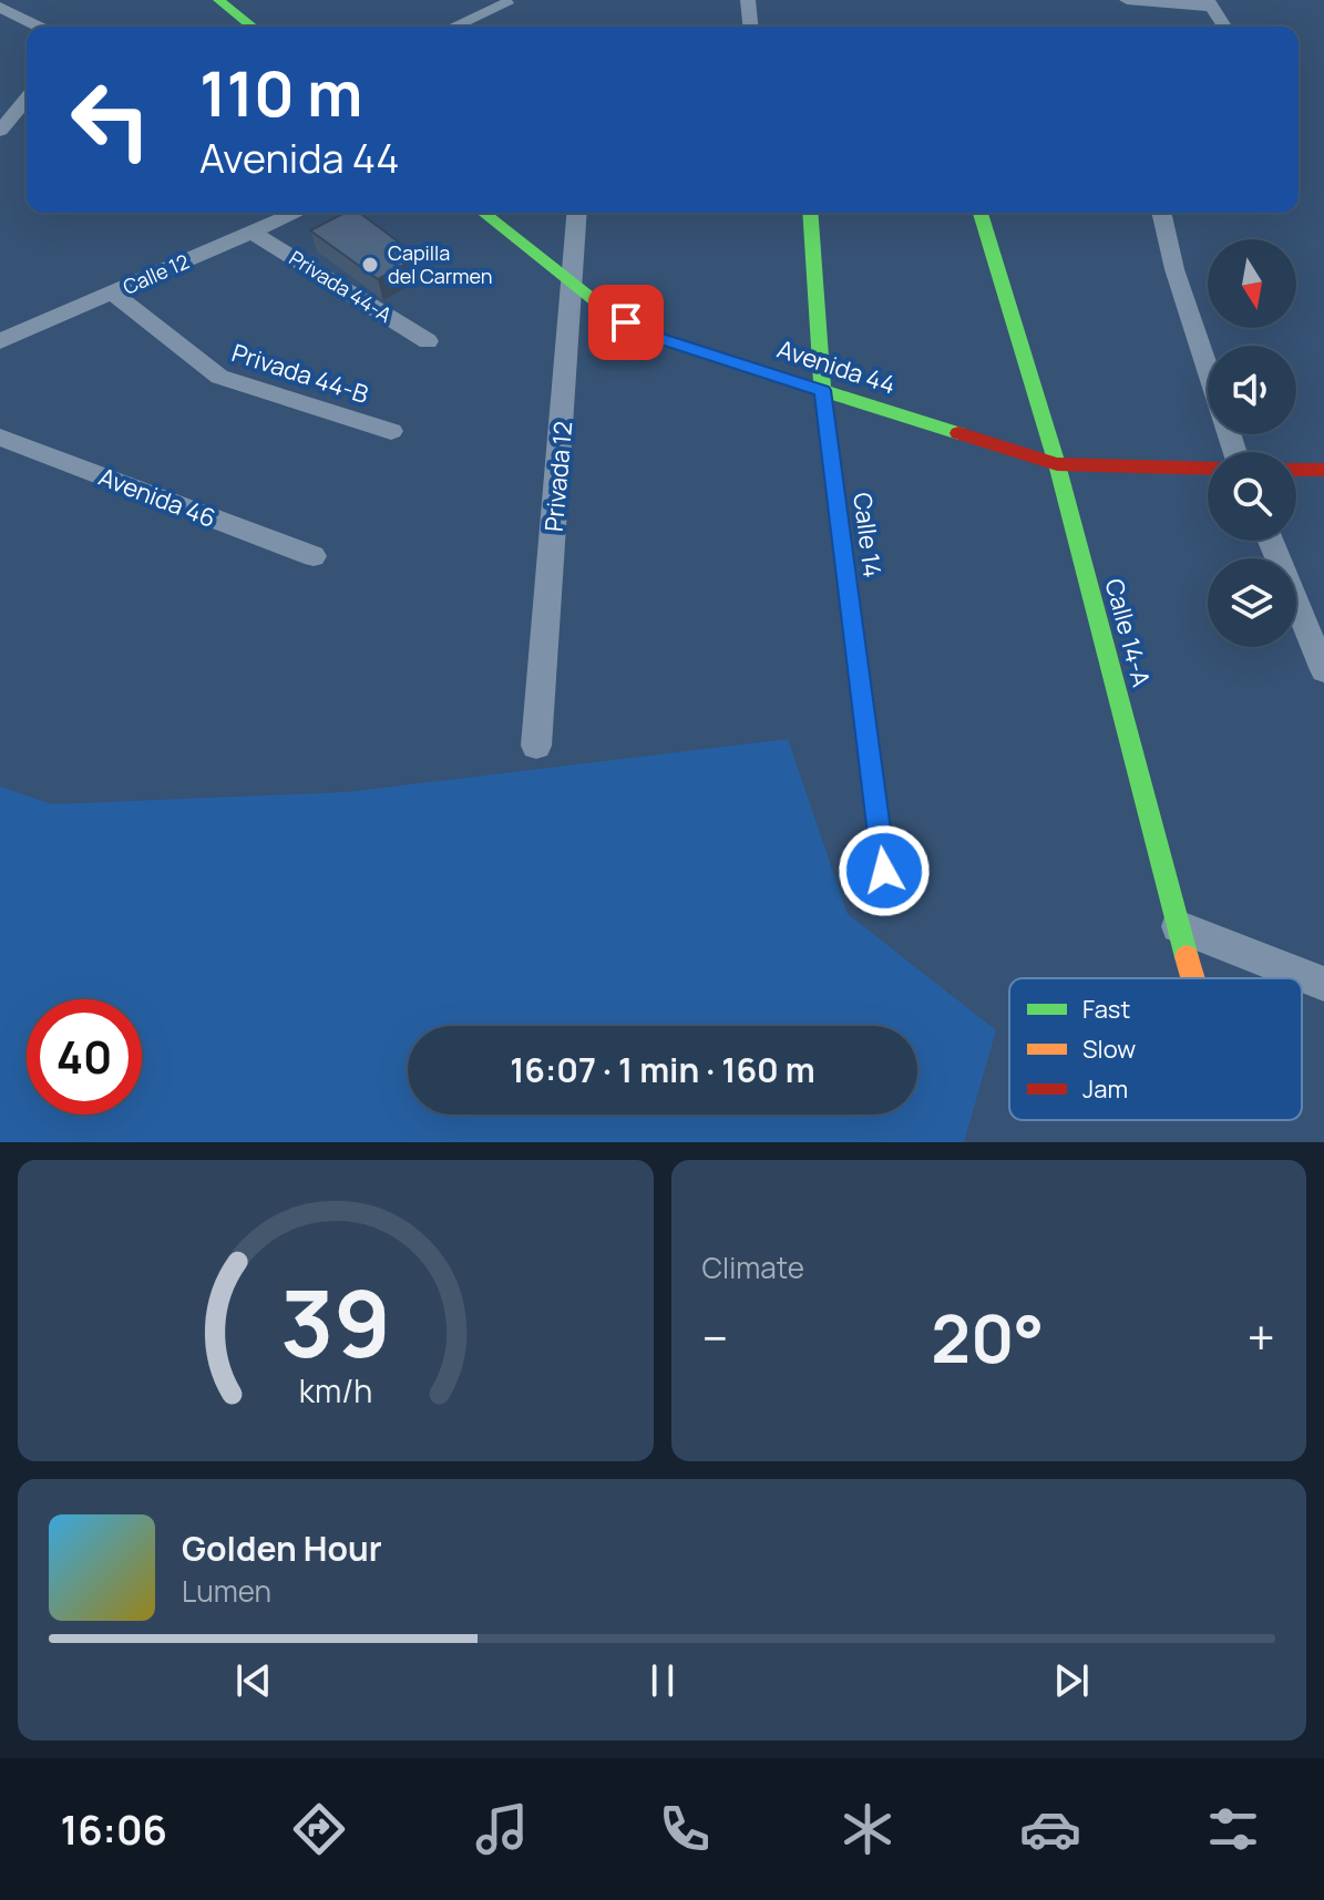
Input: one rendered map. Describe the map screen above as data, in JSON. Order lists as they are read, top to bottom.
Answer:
{
  "streets": {
    "street": [
      "Calle 12",
      "Privada 44-A",
      "Avenida 44",
      "Privada 44-B",
      "Privada 12",
      "Avenida 46",
      "Calle 14",
      "Calle 14-A"
    ]
  },
  "crossings": [
    ["Calle 12", "Privada 44-A"],
    ["Calle 12", "Privada 44-B"],
    ["Avenida 44", "Privada 12"],
    ["Avenida 44", "Calle 14"],
    ["Avenida 44", "Calle 14-A"]
  ],
  "places": ["Capilla del Carmen"],
  "legend": ["Fast", "Slow", "Jam"],
  "north": "bottom",
  "page": {
    "turn": ["110 m", "Avenida 44"],
    "limit": "40",
    "trip": "16:07 · 1 min · 160 m",
    "tile": "Climate",
    "heat": ["−", "20°", "+"],
    "song": ["Golden Hour", "Lumen"],
    "tabs": "16:06",
    "gauge": ["39", "km/h"]
  }
}
